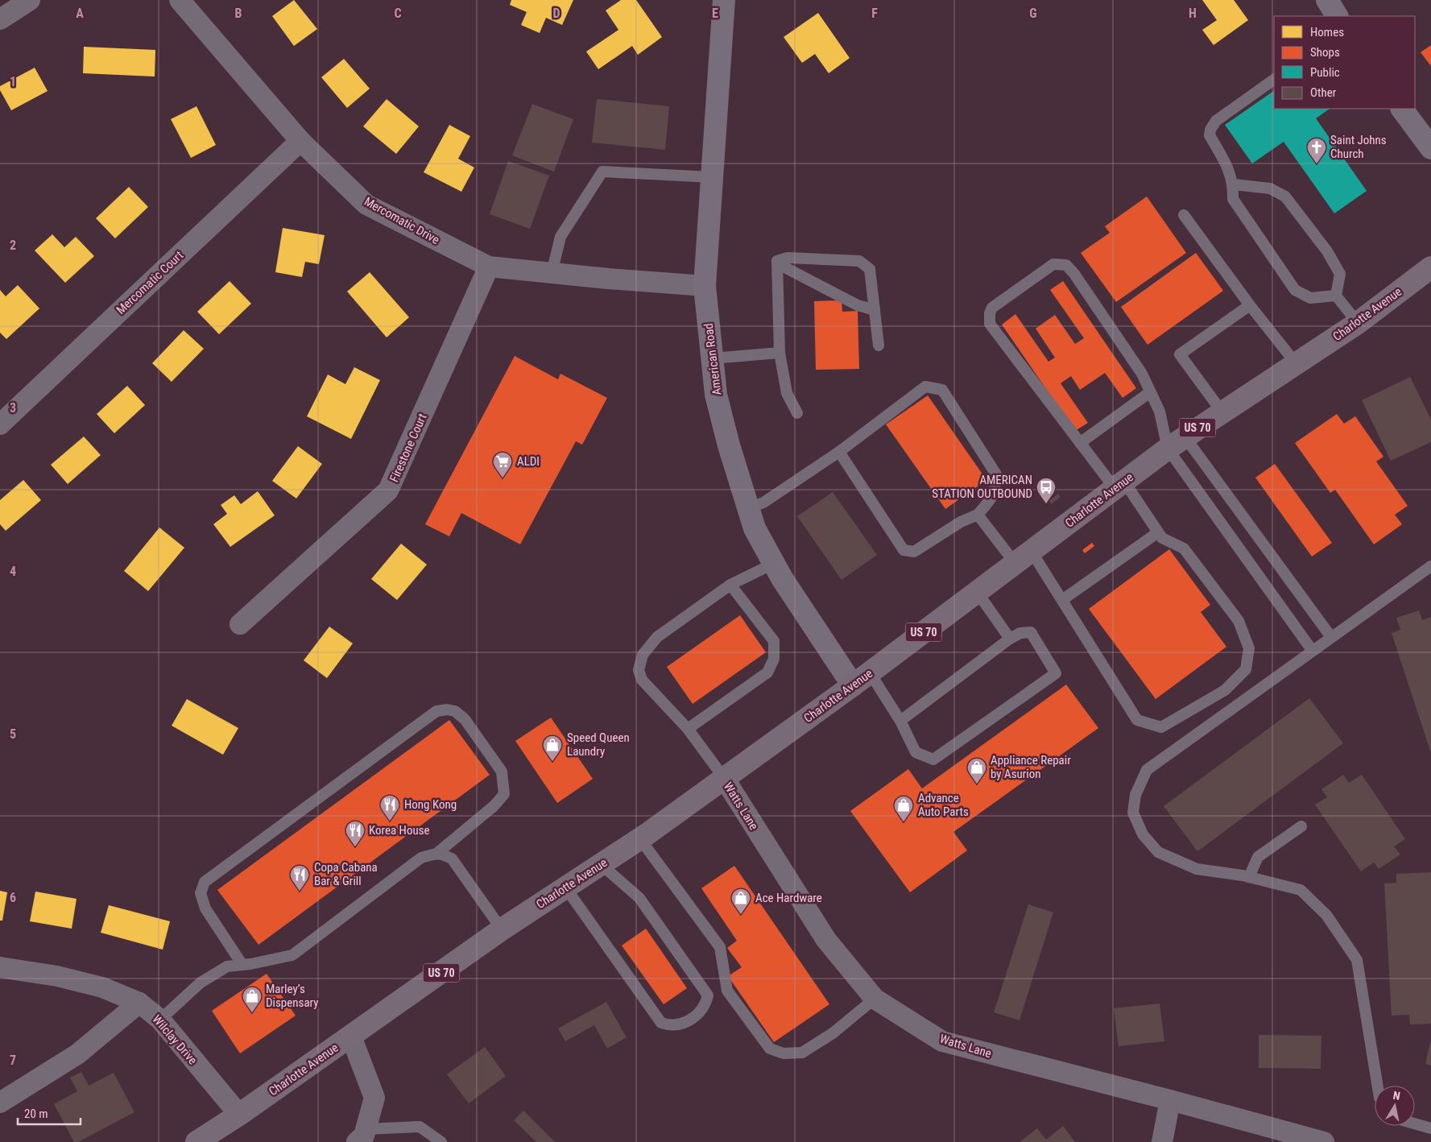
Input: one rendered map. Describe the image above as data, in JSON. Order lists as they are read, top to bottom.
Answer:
{
  "streets": {
    "main road": ["Charlotte Avenue", "US 70"],
    "street": [
      "Mercomatic Drive",
      "Mercomatic Court",
      "American Road",
      "Firestone Court",
      "Watts Lane",
      "Wilclay Drive"
    ]
  },
  "crossings": [
    ["Mercomatic Drive", "Mercomatic Court"],
    ["Mercomatic Drive", "American Road"],
    ["Mercomatic Drive", "Firestone Court"],
    ["Charlotte Avenue", "American Road"],
    ["Charlotte Avenue", "US 70"],
    ["Charlotte Avenue", "Watts Lane"],
    ["Charlotte Avenue", "Wilclay Drive"],
    ["US 70", "Wilclay Drive"]
  ],
  "places": {
    "church": ["Saint Johns Church"],
    "supermarket": ["ALDI"],
    "bus stop": ["AMERICAN STATION OUTBOUND"],
    "shop": [
      "Speed Queen Laundry",
      "Appliance Repair by Asurion",
      "Advance Auto Parts",
      "Ace Hardware",
      "Marley’s Dispensary"
    ],
    "restaurant": ["Hong Kong", "Korea House", "Copa Cabana Bar & Grill"]
  },
  "legend": [
    "Homes",
    "Shops",
    "Public",
    "Other"
  ],
  "scale_bar": "20 m",
  "north": "top",
  "grid": {
    "columns": [
      "A",
      "B",
      "C",
      "D",
      "E",
      "F",
      "G",
      "H"
    ],
    "rows": [
      "1",
      "2",
      "3",
      "4",
      "5",
      "6",
      "7"
    ]
  }
}
